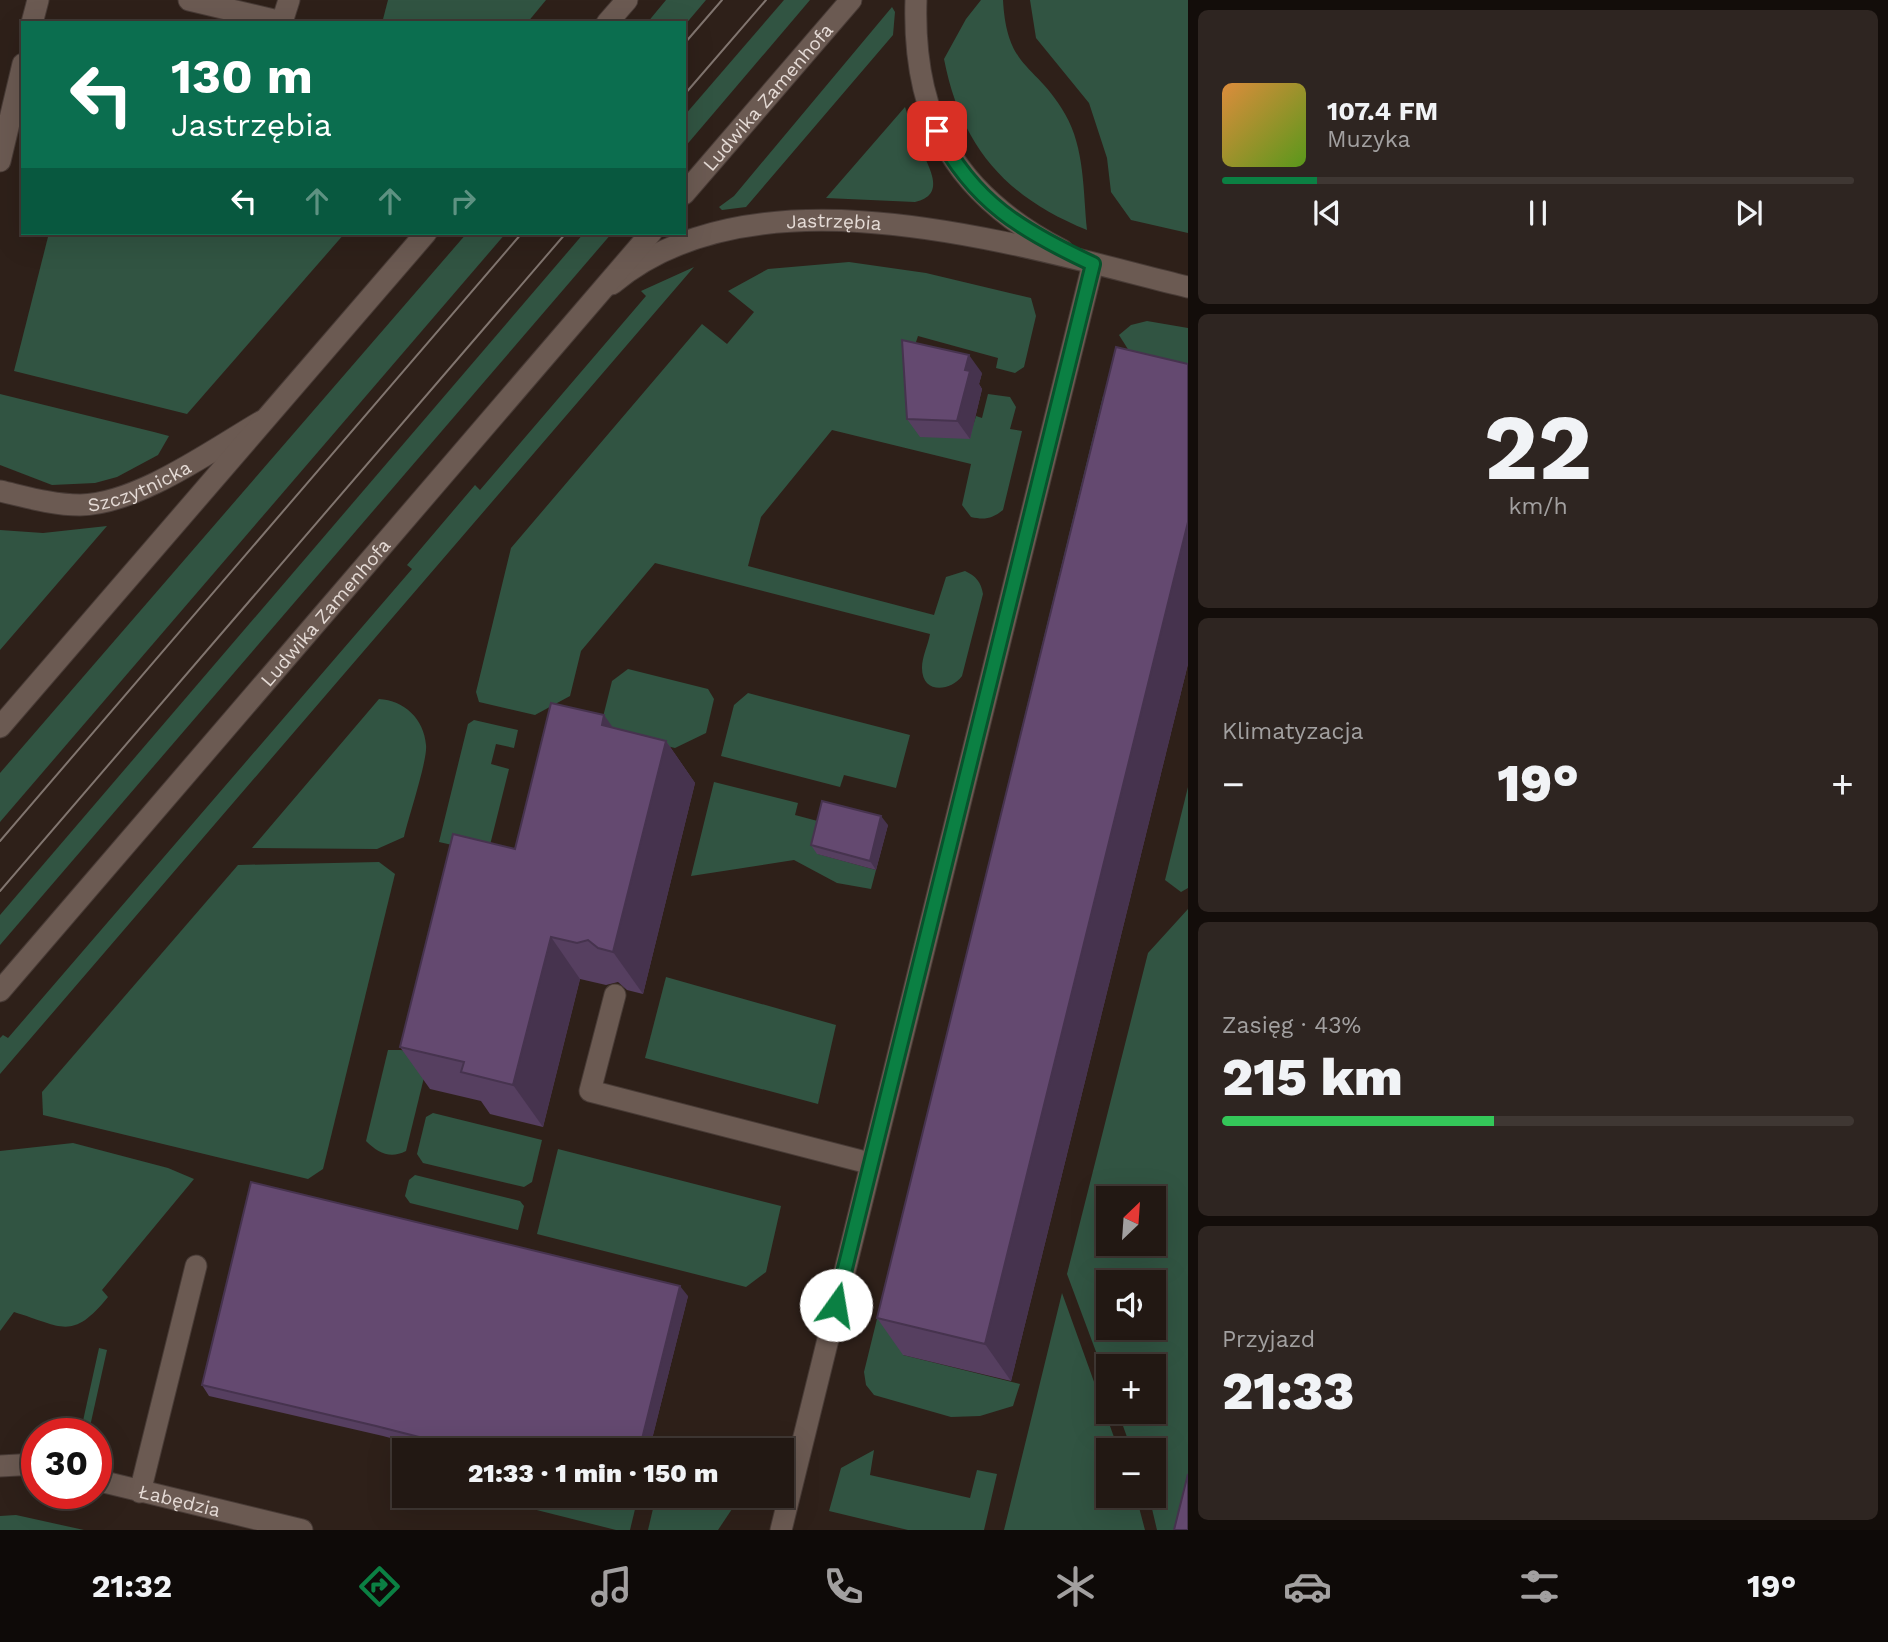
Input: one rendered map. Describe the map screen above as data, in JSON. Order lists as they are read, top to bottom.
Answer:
{
  "streets": {
    "street": [
      "Ludwika Zamenhofa",
      "Jastrzębia",
      "Szczytnicka",
      "Łabędzia"
    ]
  },
  "crossings": [
    ["Ludwika Zamenhofa", "Jastrzębia"]
  ],
  "north": "top right",
  "page": {
    "turn": ["130 m", "Jastrzębia"],
    "song": ["107.4 FM", "Muzyka"],
    "tile": [
      ["22", "km/h"],
      "Klimatyzacja",
      ["Zasięg · 43%", "215 km"],
      ["Przyjazd", "21:33"]
    ],
    "heat": ["−", "19°", "+"],
    "map_buttons": ["+", "−"],
    "limit": "30",
    "trip": "21:33 · 1 min · 150 m",
    "tabs": ["21:32", "19°"]
  }
}
